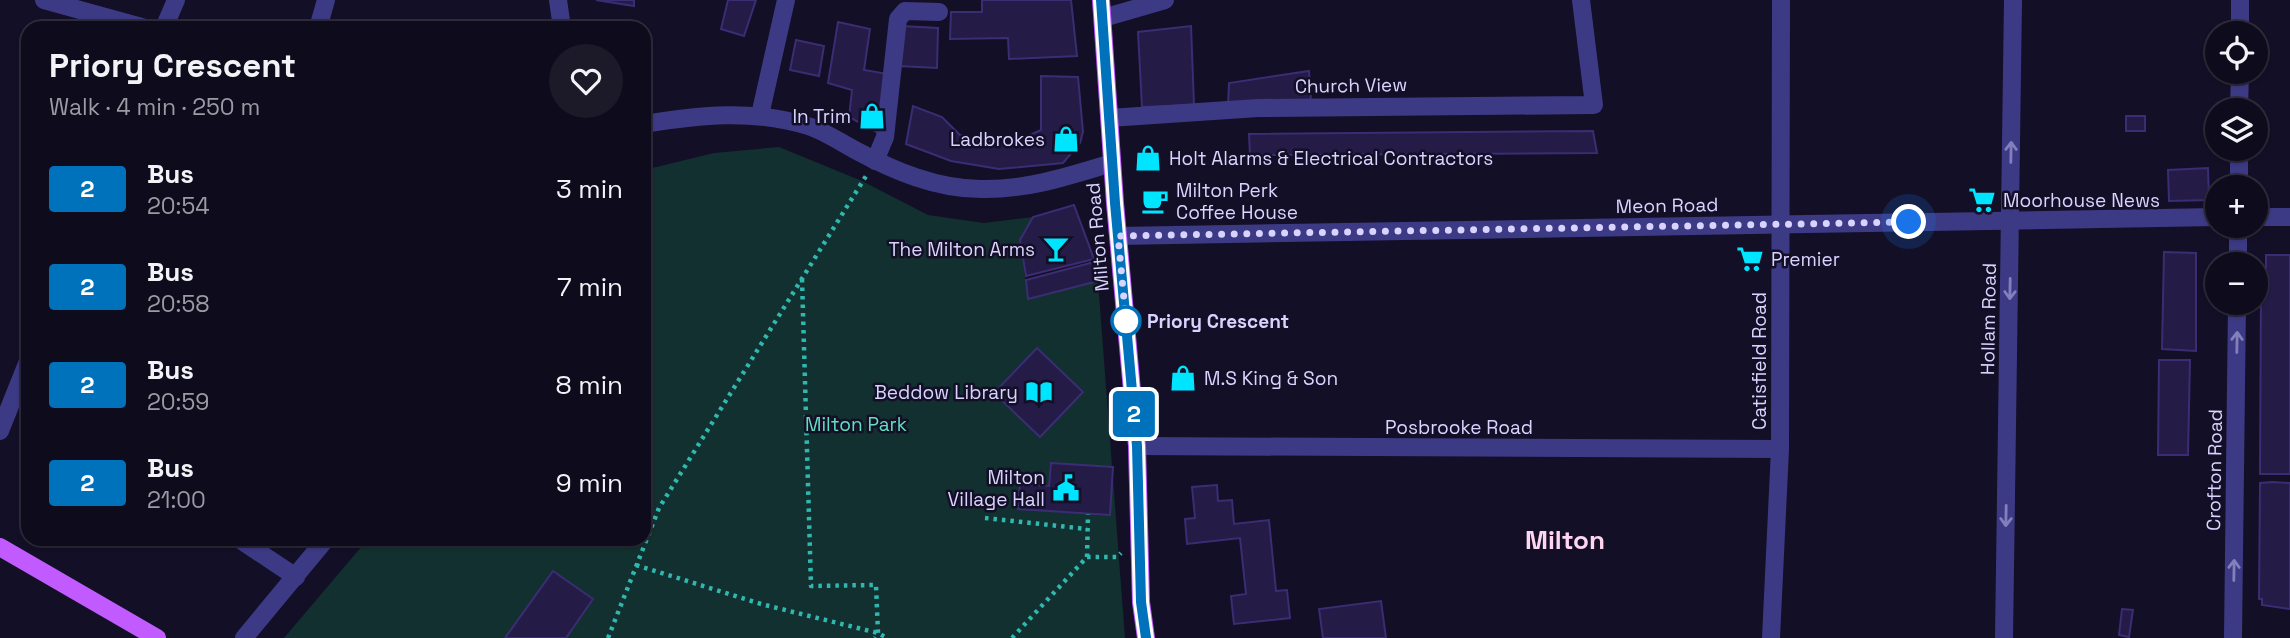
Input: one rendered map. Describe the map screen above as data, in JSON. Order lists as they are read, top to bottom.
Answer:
{
  "streets": {
    "main road": ["Milton Road"],
    "street": [
      "Church View",
      "Meon Road",
      "Hollam Road",
      "Catisfield Road",
      "Posbrooke Road",
      "Crofton Road"
    ]
  },
  "crossings": [
    ["Church View", "Milton Road"],
    ["Meon Road", "Milton Road"],
    ["Meon Road", "Hollam Road"],
    ["Meon Road", "Catisfield Road"],
    ["Milton Road", "Posbrooke Road"],
    ["Catisfield Road", "Posbrooke Road"]
  ],
  "one_way": ["Crofton Road"],
  "districts": ["Milton"],
  "parks": ["Milton Park"],
  "places": {
    "shop": [
      "In Trim",
      "Ladbrokes",
      "Holt Alarms & Electrical Contractors",
      "M.S King & Son"
    ],
    "supermarket": ["Moorhouse News", "Premier"],
    "cafe": ["Milton Perk Coffee House"],
    "bar": ["The Milton Arms"],
    "other": ["Priory Crescent"],
    "library": ["Beddow Library"],
    "public building": ["Milton Village Hall"]
  },
  "lines": ["bus line 2"],
  "page": {
    "on_map": "2",
    "map_buttons": ["+", "−"],
    "heading": ["Priory Crescent", "Walk · 4 min · 250 m"],
    "list": [
      {
        "mark": "2",
        "name": "Bus",
        "note": "20:54",
        "value": "3 min"
      },
      {
        "mark": "2",
        "name": "Bus",
        "note": "20:58",
        "value": "7 min"
      },
      {
        "mark": "2",
        "name": "Bus",
        "note": "20:59",
        "value": "8 min"
      },
      {
        "mark": "2",
        "name": "Bus",
        "note": "21:00",
        "value": "9 min"
      }
    ]
  }
}
